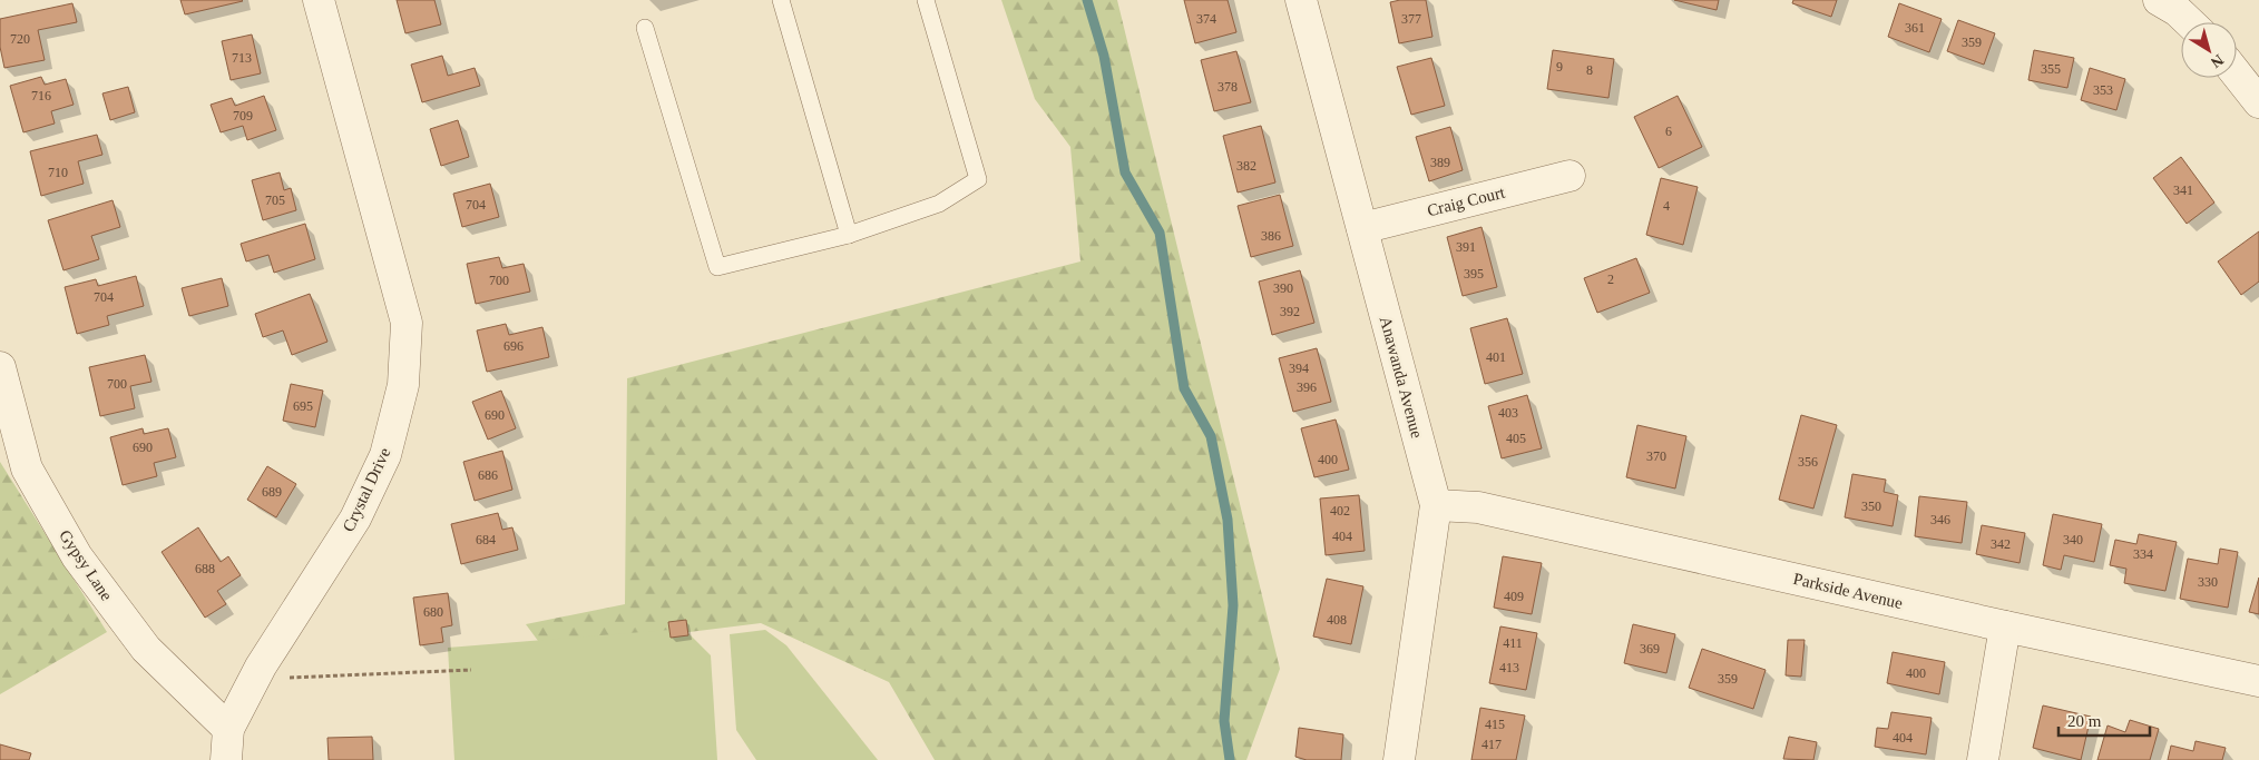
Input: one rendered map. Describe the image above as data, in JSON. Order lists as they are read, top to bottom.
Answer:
{
  "streets": {
    "street": [
      "Craig Court",
      "Anawanda Avenue",
      "Crystal Drive",
      "Gypsy Lane",
      "Parkside Avenue"
    ]
  },
  "crossings": [
    ["Craig Court", "Anawanda Avenue"],
    ["Anawanda Avenue", "Parkside Avenue"],
    ["Crystal Drive", "Gypsy Lane"]
  ],
  "house_numbers": [
    "374",
    "377",
    "361",
    "720",
    "359",
    "713",
    "9",
    "355",
    "8",
    "378",
    "353",
    "716",
    "709",
    "6",
    "389",
    "382",
    "710",
    "341",
    "705",
    "704",
    "4",
    "386",
    "391",
    "395",
    "2",
    "700",
    "390",
    "704",
    "392",
    "696",
    "401",
    "394",
    "700",
    "396",
    "695",
    "403",
    "690",
    "405",
    "690",
    "370",
    "400",
    "356",
    "686",
    "689",
    "350",
    "402",
    "346",
    "404",
    "684",
    "340",
    "342",
    "334",
    "688",
    "330",
    "409",
    "680",
    "408",
    "411",
    "369",
    "413",
    "400",
    "359",
    "415",
    "404",
    "417"
  ],
  "scale_bar": "20 m",
  "north": "bottom right"
}
